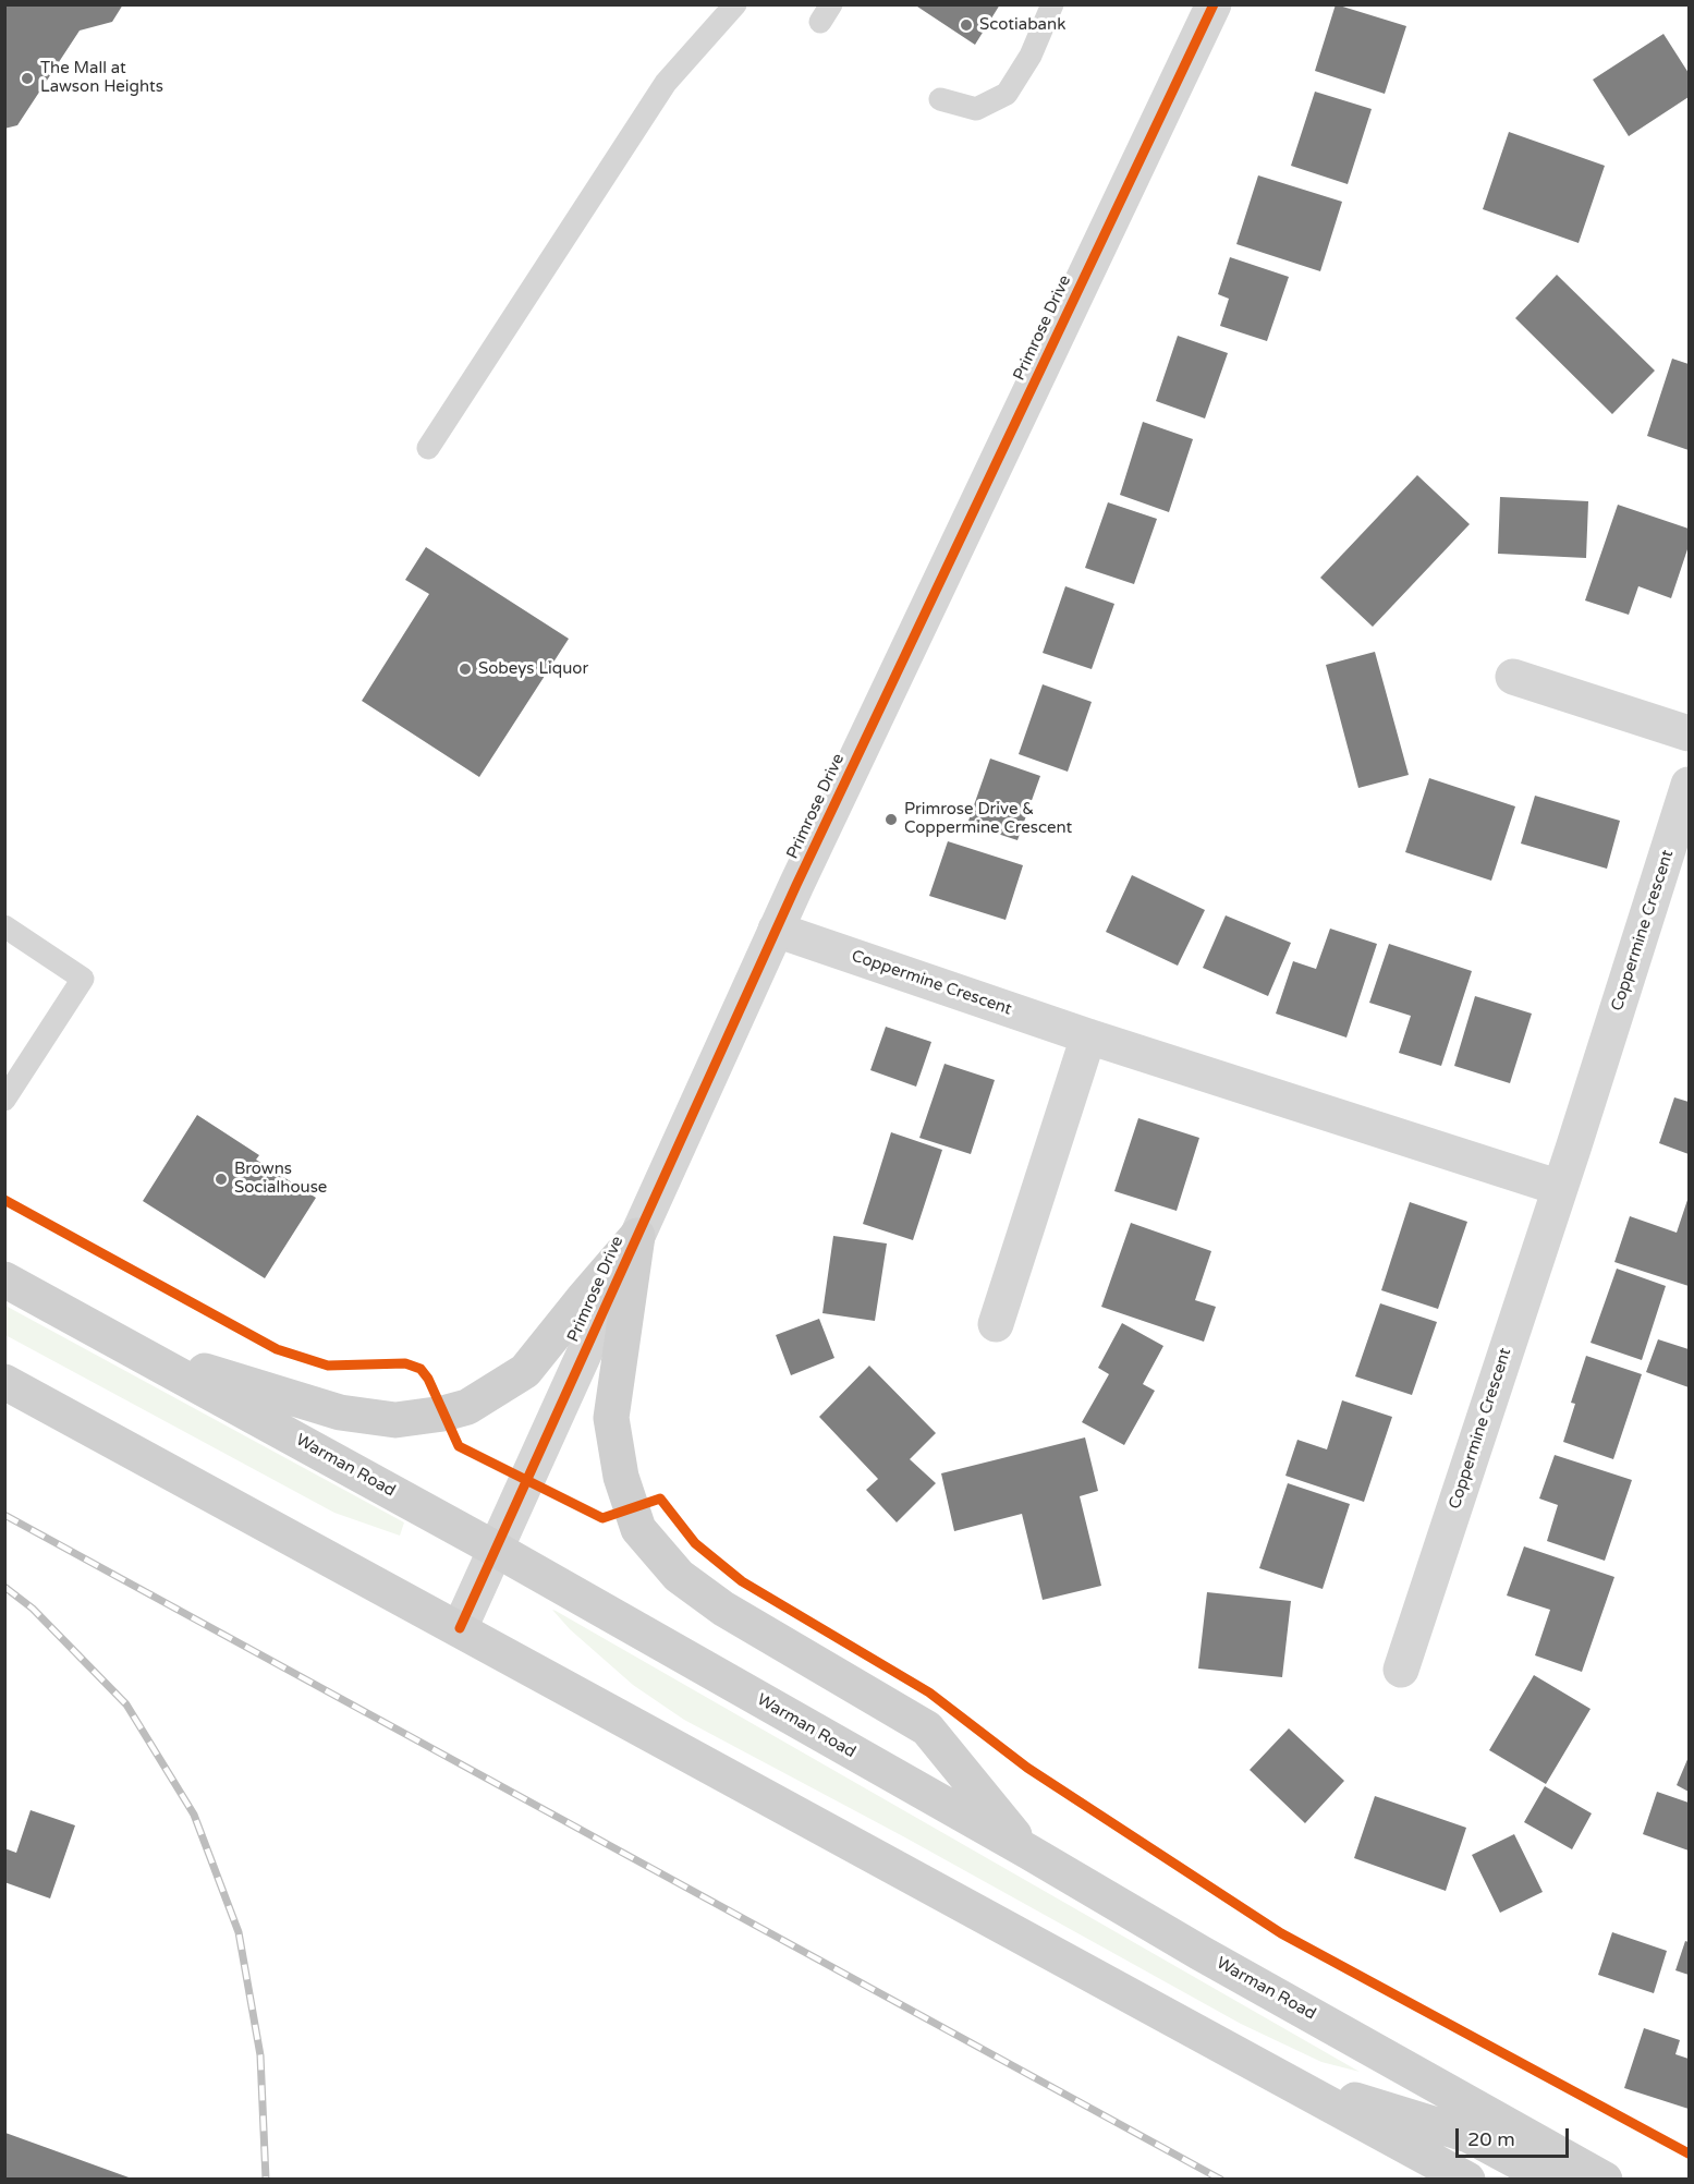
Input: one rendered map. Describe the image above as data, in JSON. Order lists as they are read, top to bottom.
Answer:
{
  "streets": {
    "main road": ["Warman Road"],
    "street": ["Primrose Drive", "Coppermine Crescent"]
  },
  "crossings": [
    ["Primrose Drive", "Coppermine Crescent"],
    ["Primrose Drive", "Warman Road"]
  ],
  "places": [
    "Scotiabank",
    "The Mall at Lawson Heights",
    "Sobeys Liquor",
    "Primrose Drive & Coppermine Crescent",
    "Browns Socialhouse"
  ],
  "scale_bar": "20 m"
}
